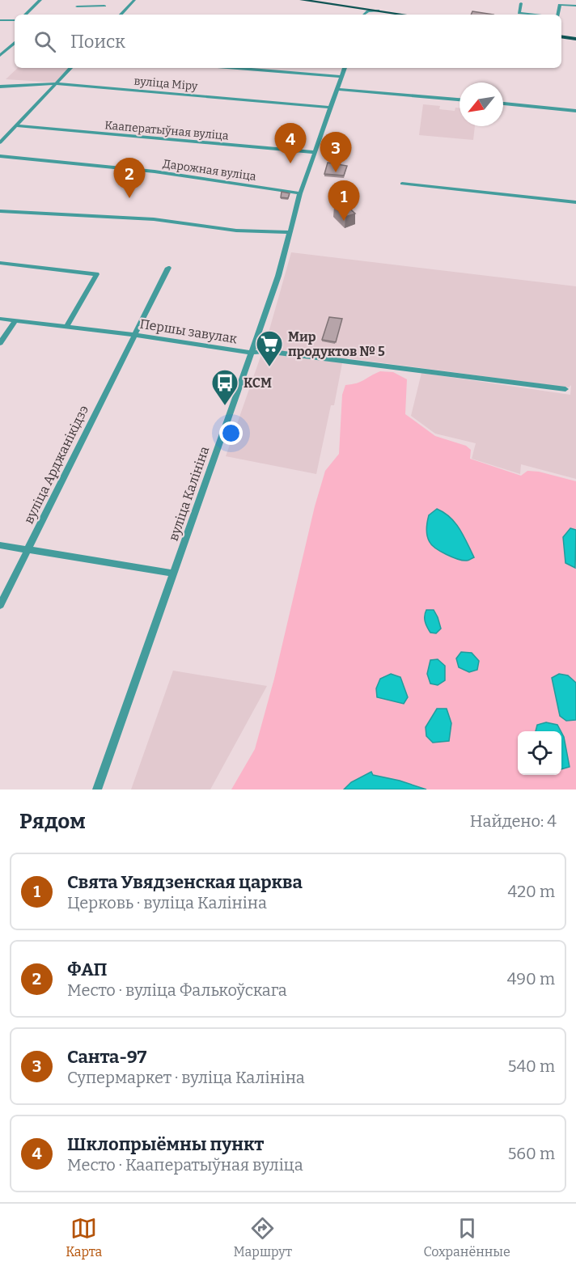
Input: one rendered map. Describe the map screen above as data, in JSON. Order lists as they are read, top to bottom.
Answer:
{
  "streets": {
    "street": [
      "вуліца Міру",
      "Кааператыўная вуліца",
      "Дарожная вуліца",
      "Першы завулак",
      "вуліца Арджанікідзэ",
      "вуліца Калініна"
    ]
  },
  "crossings": [
    ["вуліца Міру", "вуліца Калініна"],
    ["Кааператыўная вуліца", "вуліца Калініна"],
    ["Дарожная вуліца", "вуліца Калініна"],
    ["Першы завулак", "вуліца Арджанікідзэ"],
    ["Першы завулак", "вуліца Калініна"]
  ],
  "places": {
    "supermarket": ["Мир продуктов № 5"],
    "bus stop": ["КСМ"]
  },
  "north": "bottom left",
  "page": {
    "search": "Поиск",
    "pins": [
      "4",
      "3",
      "2",
      "1"
    ],
    "heading": ["Рядом", "Найдено: 4"],
    "list": [
      {
        "mark": "1",
        "name": "Свята Увядзенская царква",
        "note": "Церковь · вуліца Калініна",
        "value": "420 m"
      },
      {
        "mark": "2",
        "name": "ФАП",
        "note": "Место · вуліца Фалькоўскага",
        "value": "490 m"
      },
      {
        "mark": "3",
        "name": "Санта-97",
        "note": "Супермаркет · вуліца Калініна",
        "value": "540 m"
      },
      {
        "mark": "4",
        "name": "Шклопрыёмны пункт",
        "note": "Место · Кааператыўная вуліца",
        "value": "560 m"
      }
    ],
    "nav": ["Карта", "Маршрут", "Сохранённые"]
  }
}
